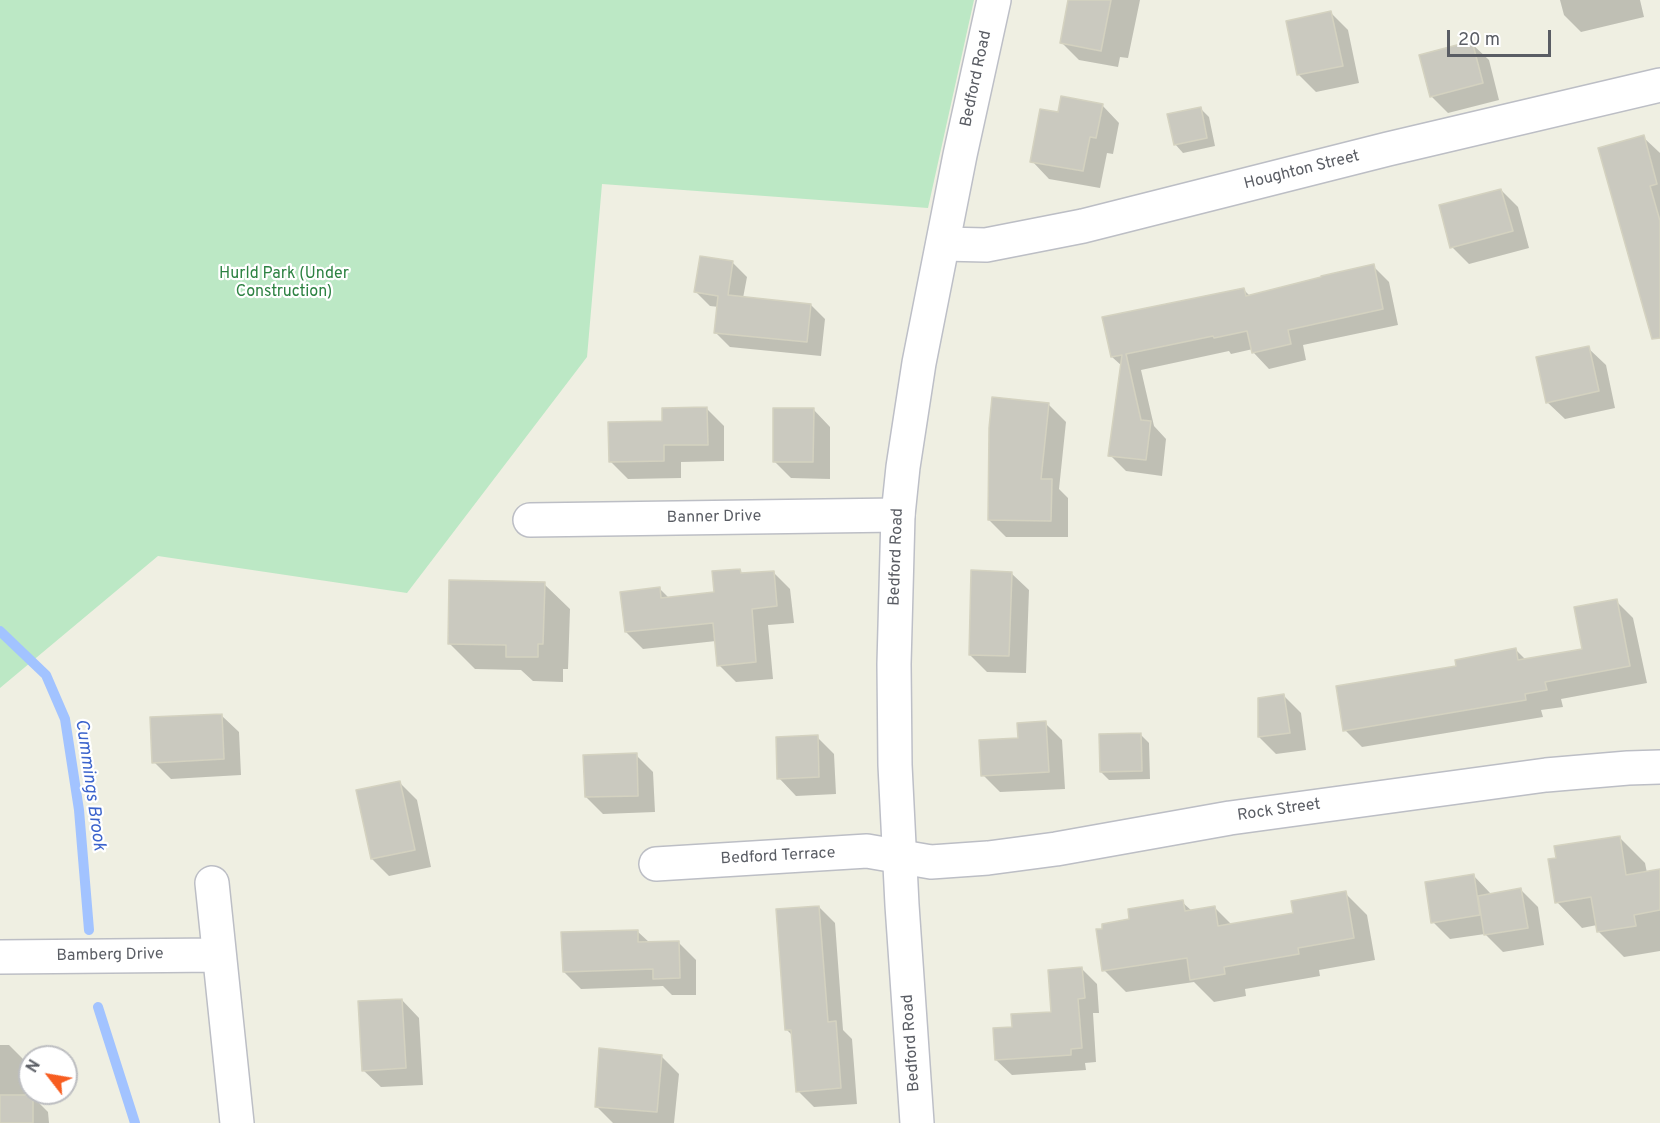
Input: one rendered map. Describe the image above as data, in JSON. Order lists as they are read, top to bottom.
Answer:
{
  "streets": {
    "street": [
      "Bedford Road",
      "Houghton Street",
      "Banner Drive",
      "Rock Street",
      "Bedford Terrace",
      "Bamberg Drive"
    ]
  },
  "crossings": [
    ["Bedford Road", "Houghton Street"],
    ["Bedford Road", "Banner Drive"],
    ["Bedford Road", "Rock Street"],
    ["Bedford Road", "Bedford Terrace"],
    ["Rock Street", "Bedford Terrace"]
  ],
  "water": ["Cummings Brook"],
  "parks": ["Hurld Park (Under Construction)"],
  "scale_bar": "20 m",
  "north": "top left"
}
